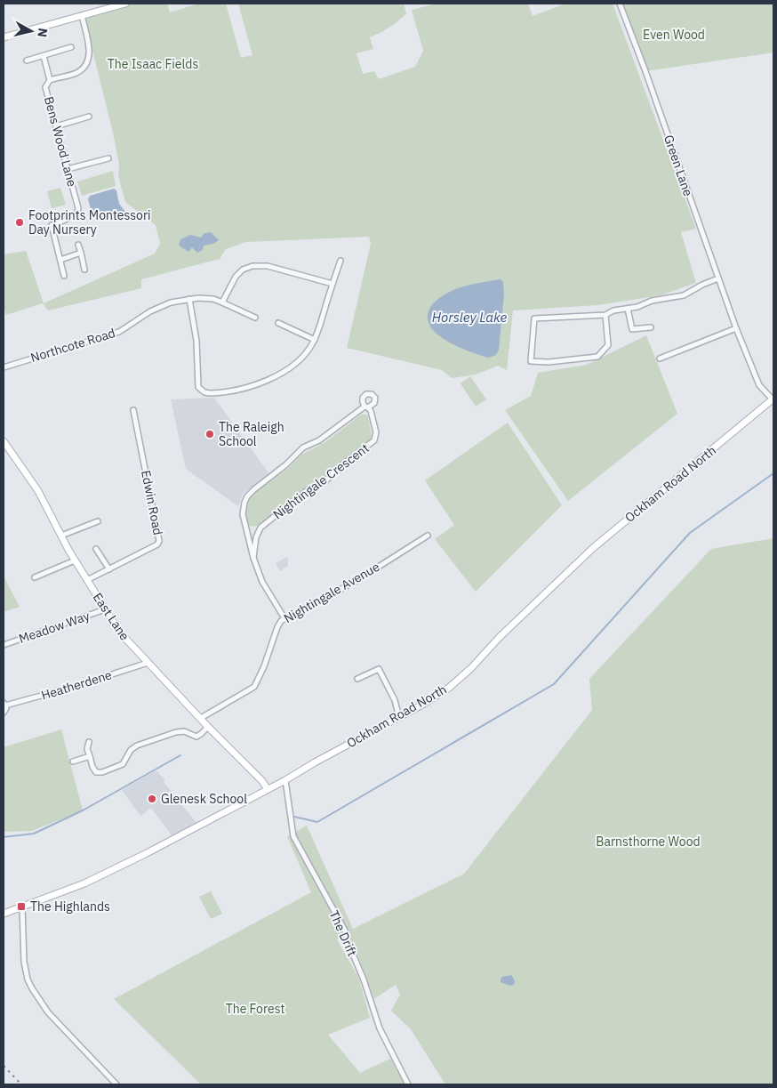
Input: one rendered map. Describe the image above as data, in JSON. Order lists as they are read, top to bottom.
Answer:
{
  "streets": {
    "main road": ["Ockham Road North", "East Lane"],
    "street": [
      "Bens Wood Lane",
      "Green Lane",
      "Northcote Road",
      "Nightingale Crescent",
      "Edwin Road",
      "Nightingale Avenue",
      "Meadow Way",
      "Heatherdene",
      "The Drift"
    ]
  },
  "crossings": [
    ["Green Lane", "Ockham Road North"],
    ["Nightingale Crescent", "Nightingale Avenue"],
    ["Ockham Road North", "East Lane"],
    ["Ockham Road North", "The Drift"],
    ["Edwin Road", "East Lane"],
    ["Nightingale Avenue", "East Lane"],
    ["East Lane", "Meadow Way"],
    ["East Lane", "Heatherdene"]
  ],
  "water": ["Horsley Lake"],
  "parks": [
    "Even Wood",
    "The Isaac Fields",
    "Barnsthorne Wood",
    "The Forest"
  ],
  "places": {
    "other": ["Footprints Montessori Day Nursery", "The Raleigh School", "Glenesk School"],
    "transit": ["The Highlands"]
  },
  "north": "right"
}
